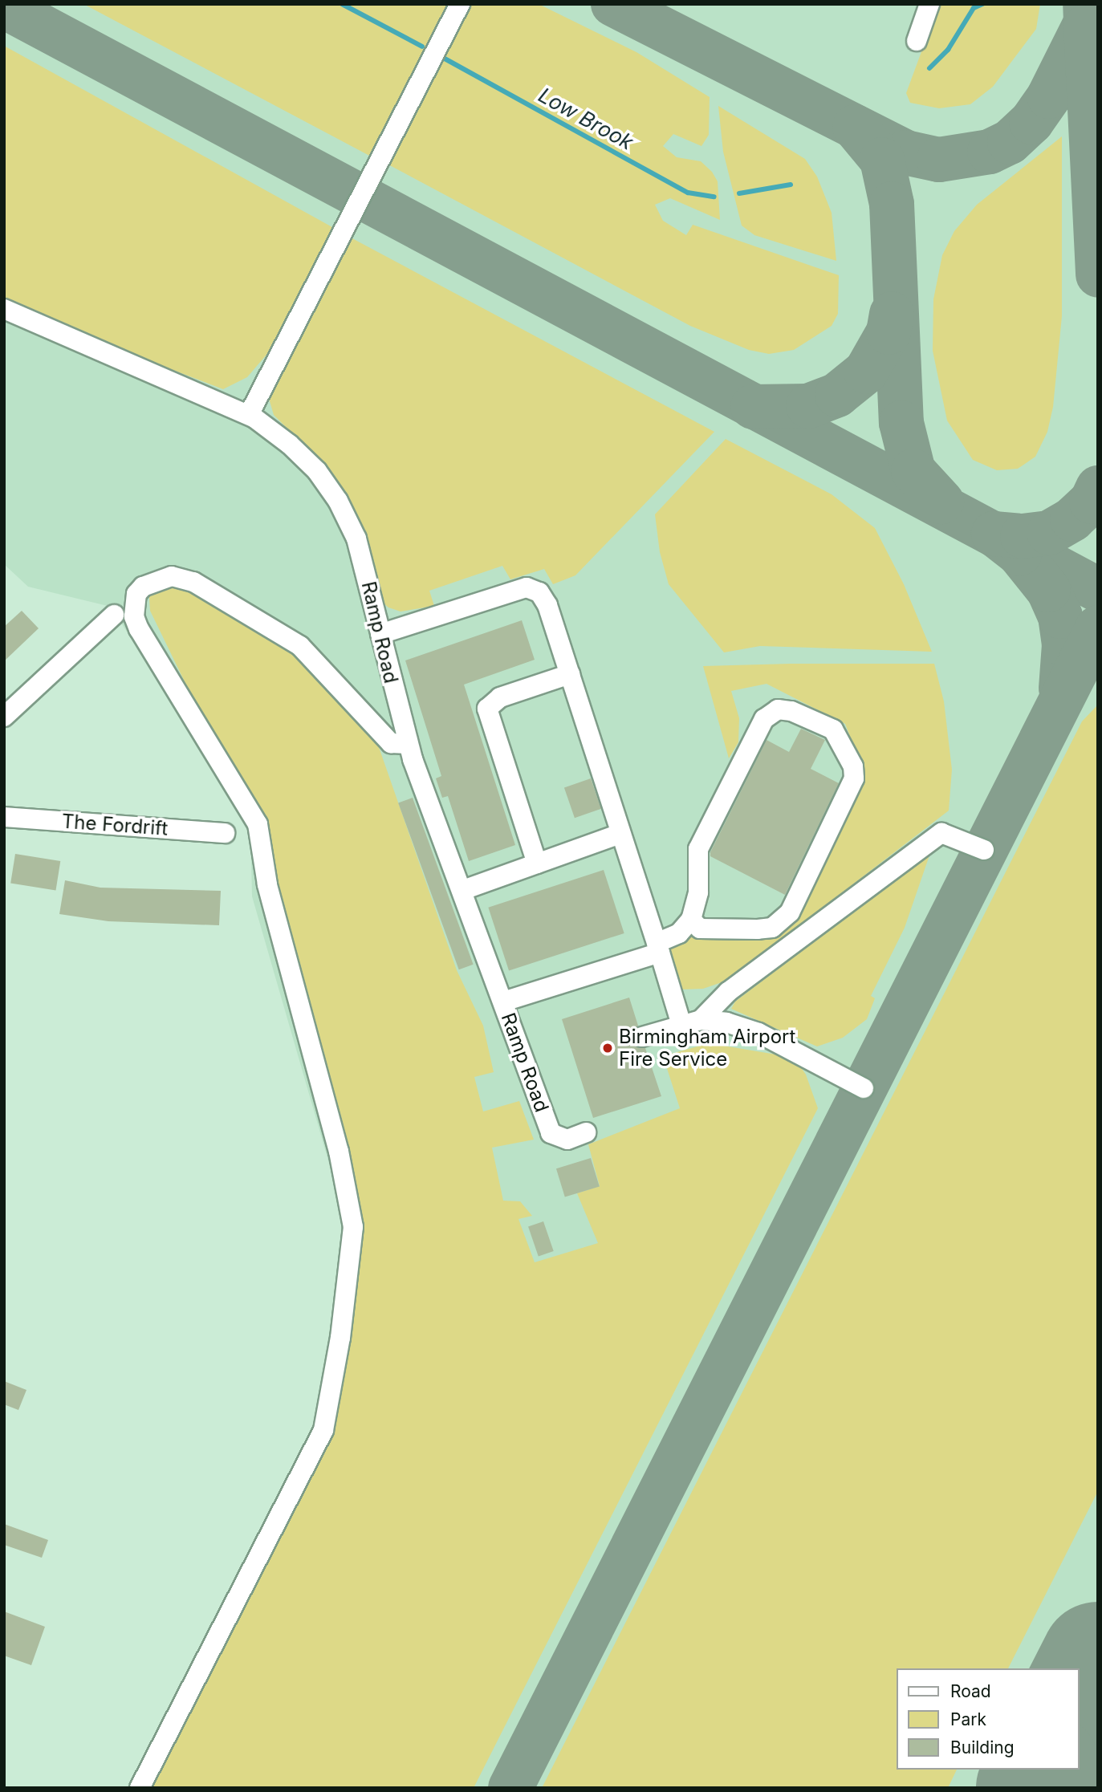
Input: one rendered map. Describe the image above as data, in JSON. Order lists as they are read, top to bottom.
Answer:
{
  "streets": {
    "street": ["Ramp Road", "The Fordrift"]
  },
  "water": ["Low Brook"],
  "places": ["Birmingham Airport Fire Service"],
  "legend": ["Road", "Park", "Building"]
}
